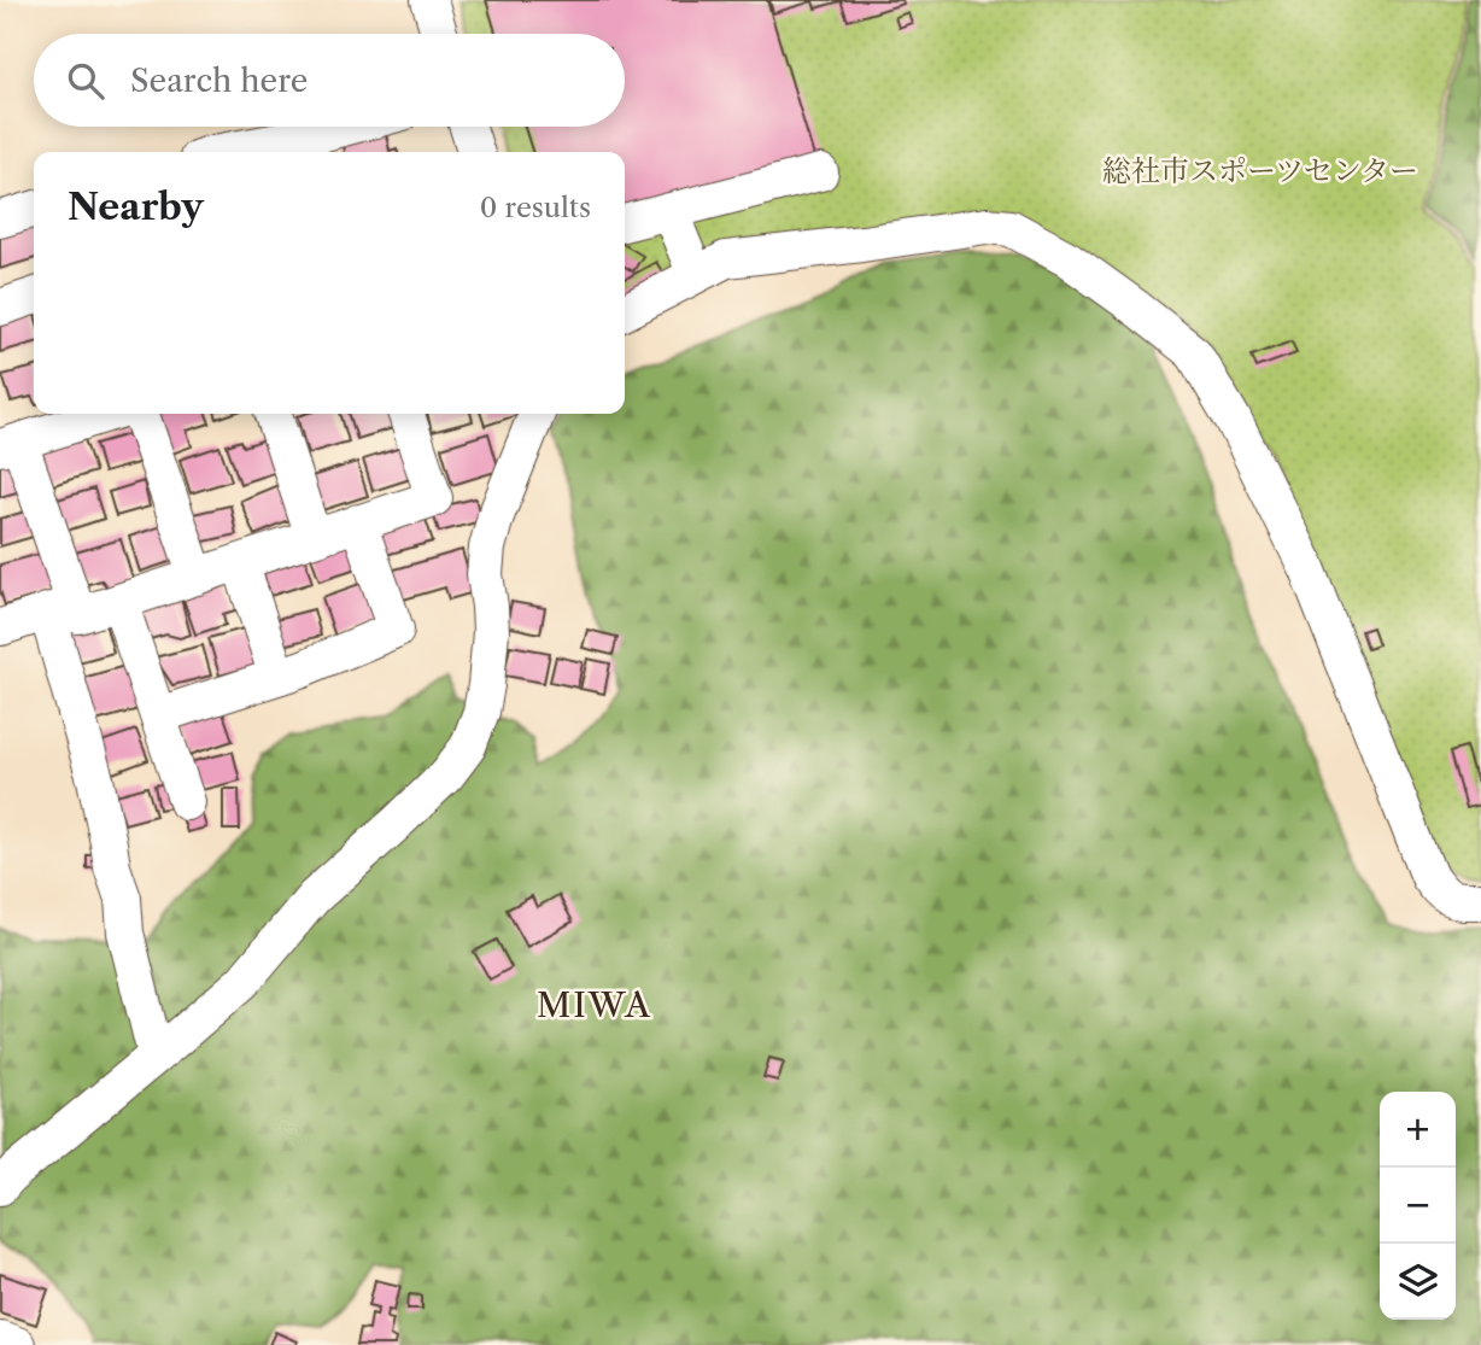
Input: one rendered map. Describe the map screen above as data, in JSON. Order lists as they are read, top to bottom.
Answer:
{
  "districts": ["MIWA"],
  "parks": ["総社市スポーツセンター"],
  "page": {
    "search": "Search here",
    "heading": ["Nearby", "0 results"],
    "map_buttons": ["+", "−"]
  }
}
